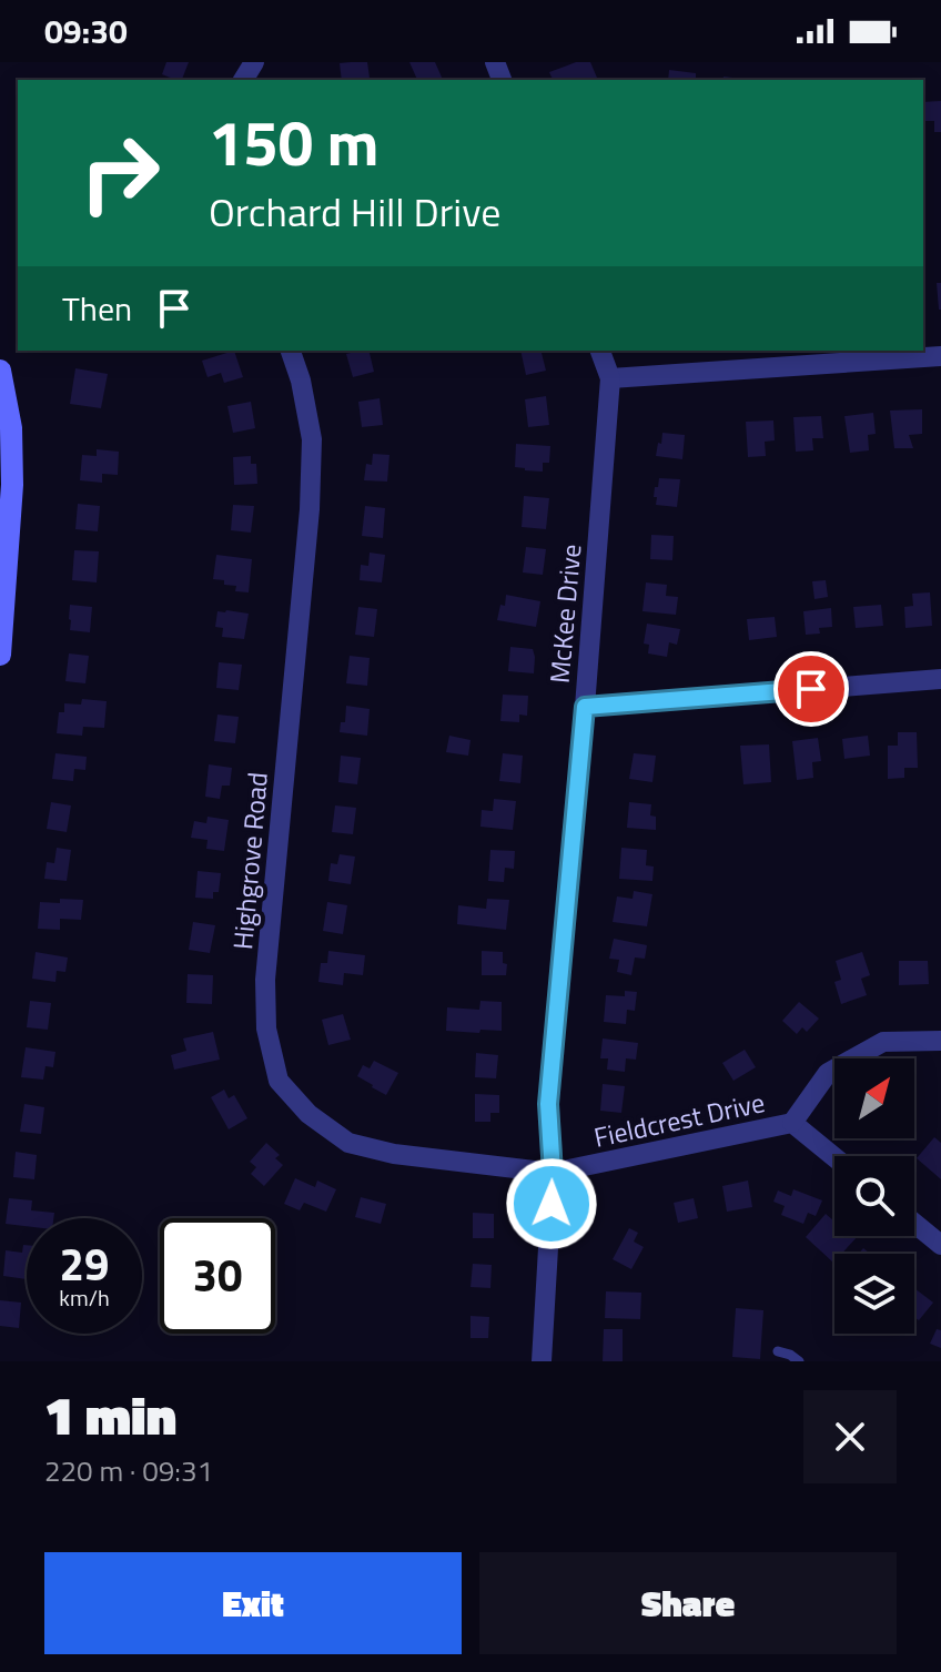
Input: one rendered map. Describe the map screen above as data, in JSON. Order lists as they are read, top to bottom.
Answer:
{
  "streets": {
    "street": ["McKee Drive", "Highgrove Road", "Fieldcrest Drive"]
  },
  "crossings": [
    ["McKee Drive", "Highgrove Road"],
    ["McKee Drive", "Fieldcrest Drive"],
    ["Highgrove Road", "Fieldcrest Drive"]
  ],
  "north": "top right",
  "page": {
    "status": "09:30",
    "turn": ["150 m", "Orchard Hill Drive"],
    "then": "Then",
    "speed": "29 km/h",
    "limit": "30",
    "heading": ["1 min", "220 m · 09:31"],
    "buttons": ["Exit", "Share"]
  }
}
